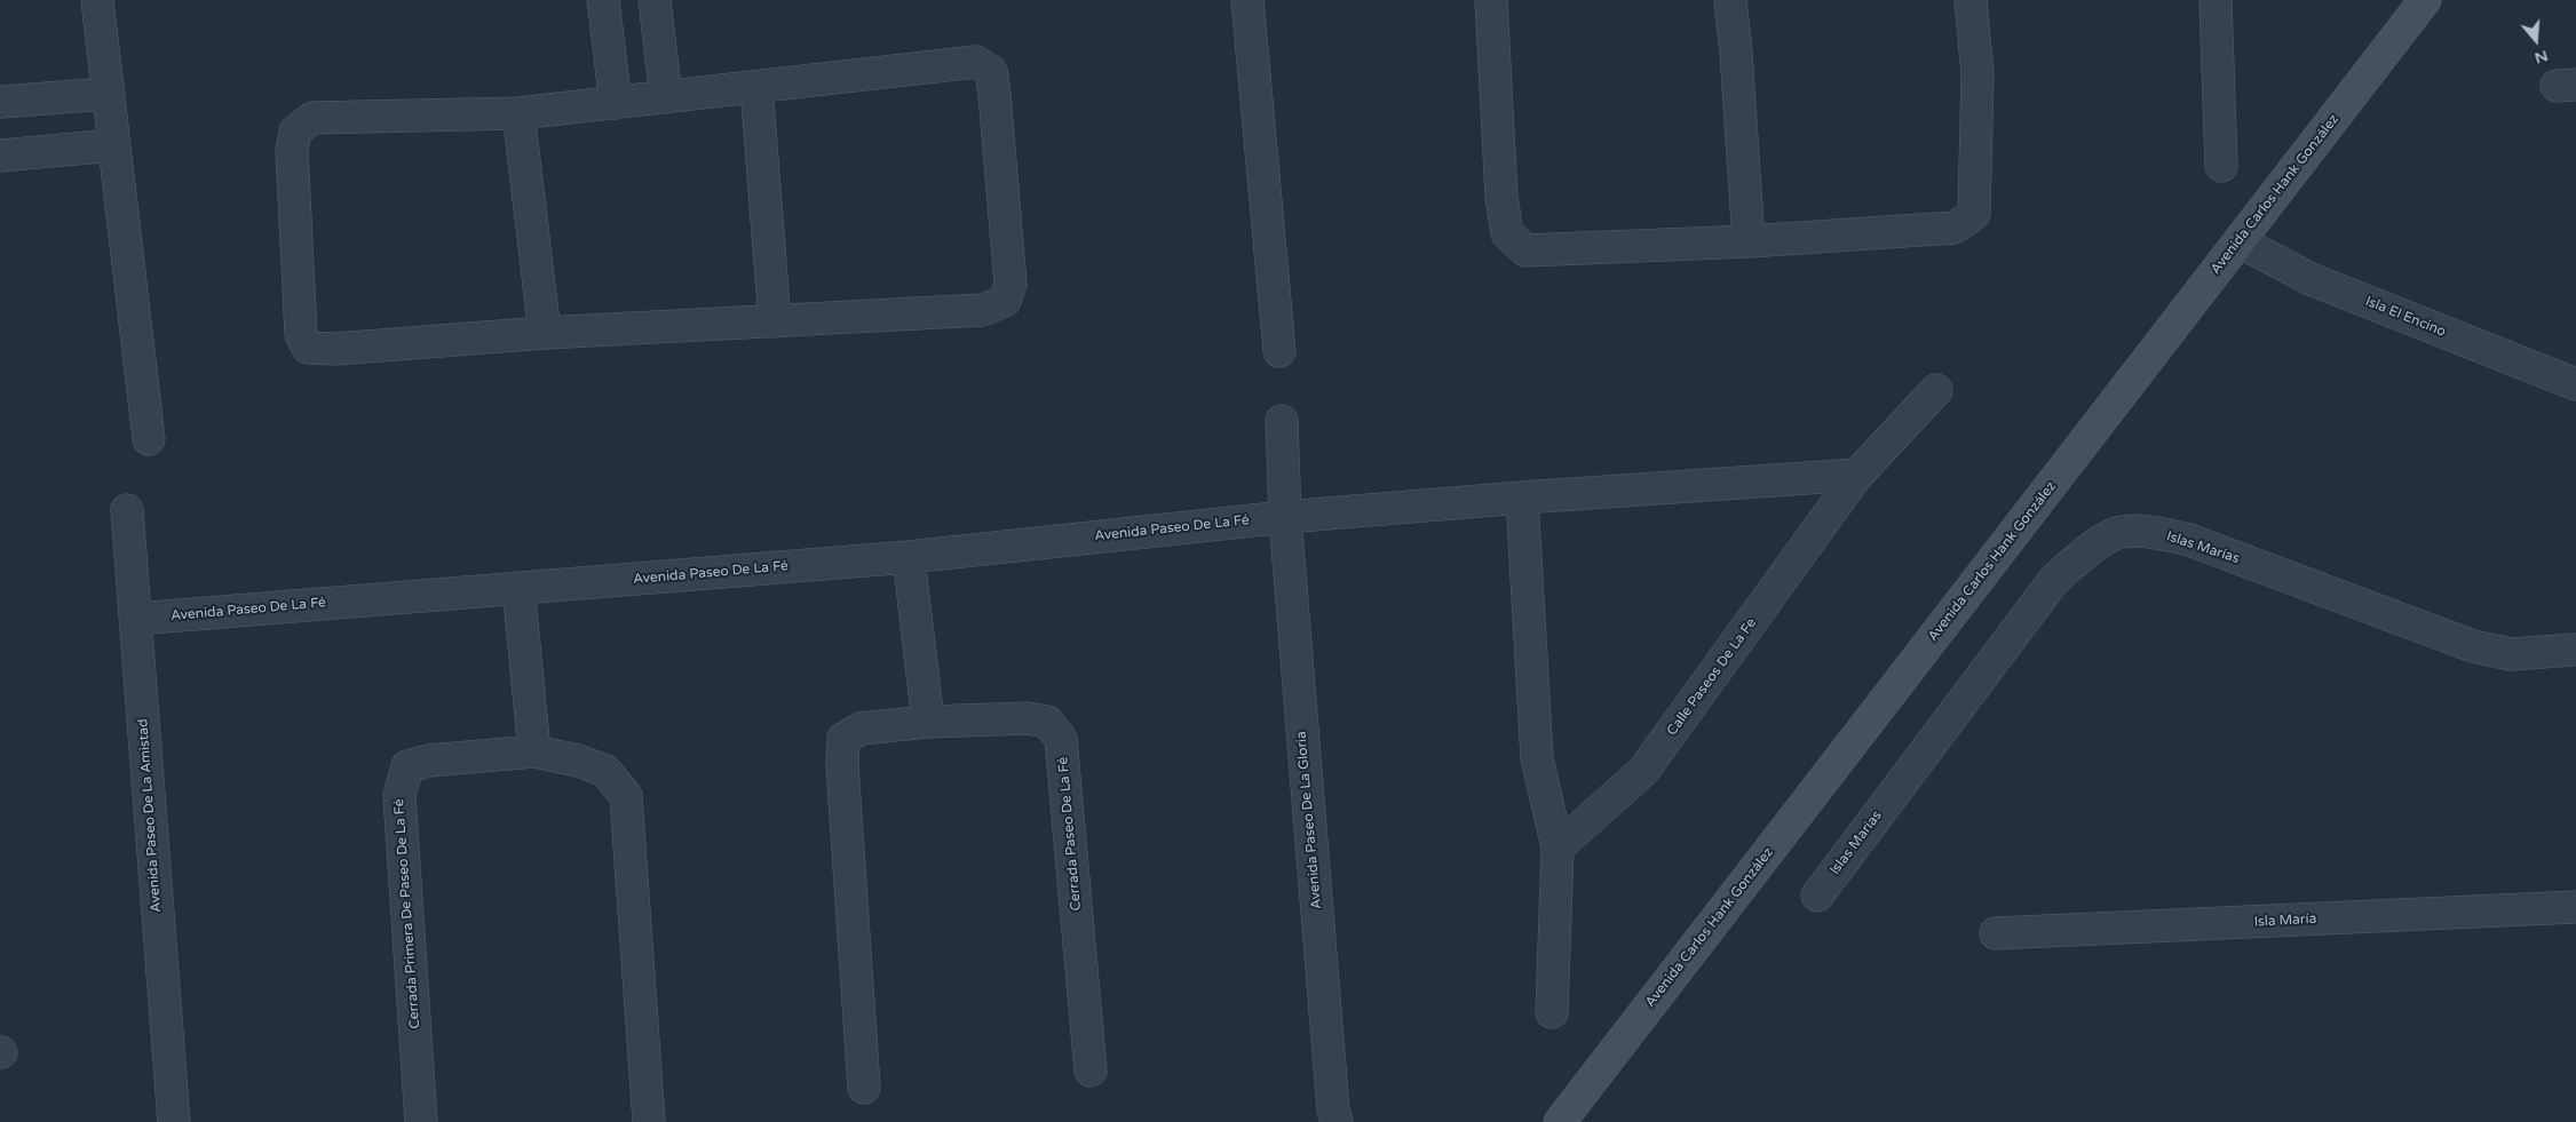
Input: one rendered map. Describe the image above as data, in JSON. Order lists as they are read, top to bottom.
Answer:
{
  "streets": {
    "main road": ["Avenida Carlos Hank González"],
    "street": [
      "Isla El Encino",
      "Avenida Paseo De La Fé",
      "Islas Marías",
      "Calle Paseos De La Fe",
      "Avenida Paseo De La Amistad",
      "Avenida Paseo De La Gloria",
      "Cerrada Paseo De La Fé",
      "Cerrada Primera De Paseo De La Fé",
      "Isla María"
    ]
  },
  "crossings": [
    ["Avenida Carlos Hank González", "Isla El Encino"],
    ["Avenida Paseo De La Fé", "Avenida Paseo De La Amistad"],
    ["Avenida Paseo De La Fé", "Avenida Paseo De La Gloria"]
  ],
  "north": "bottom"
}
